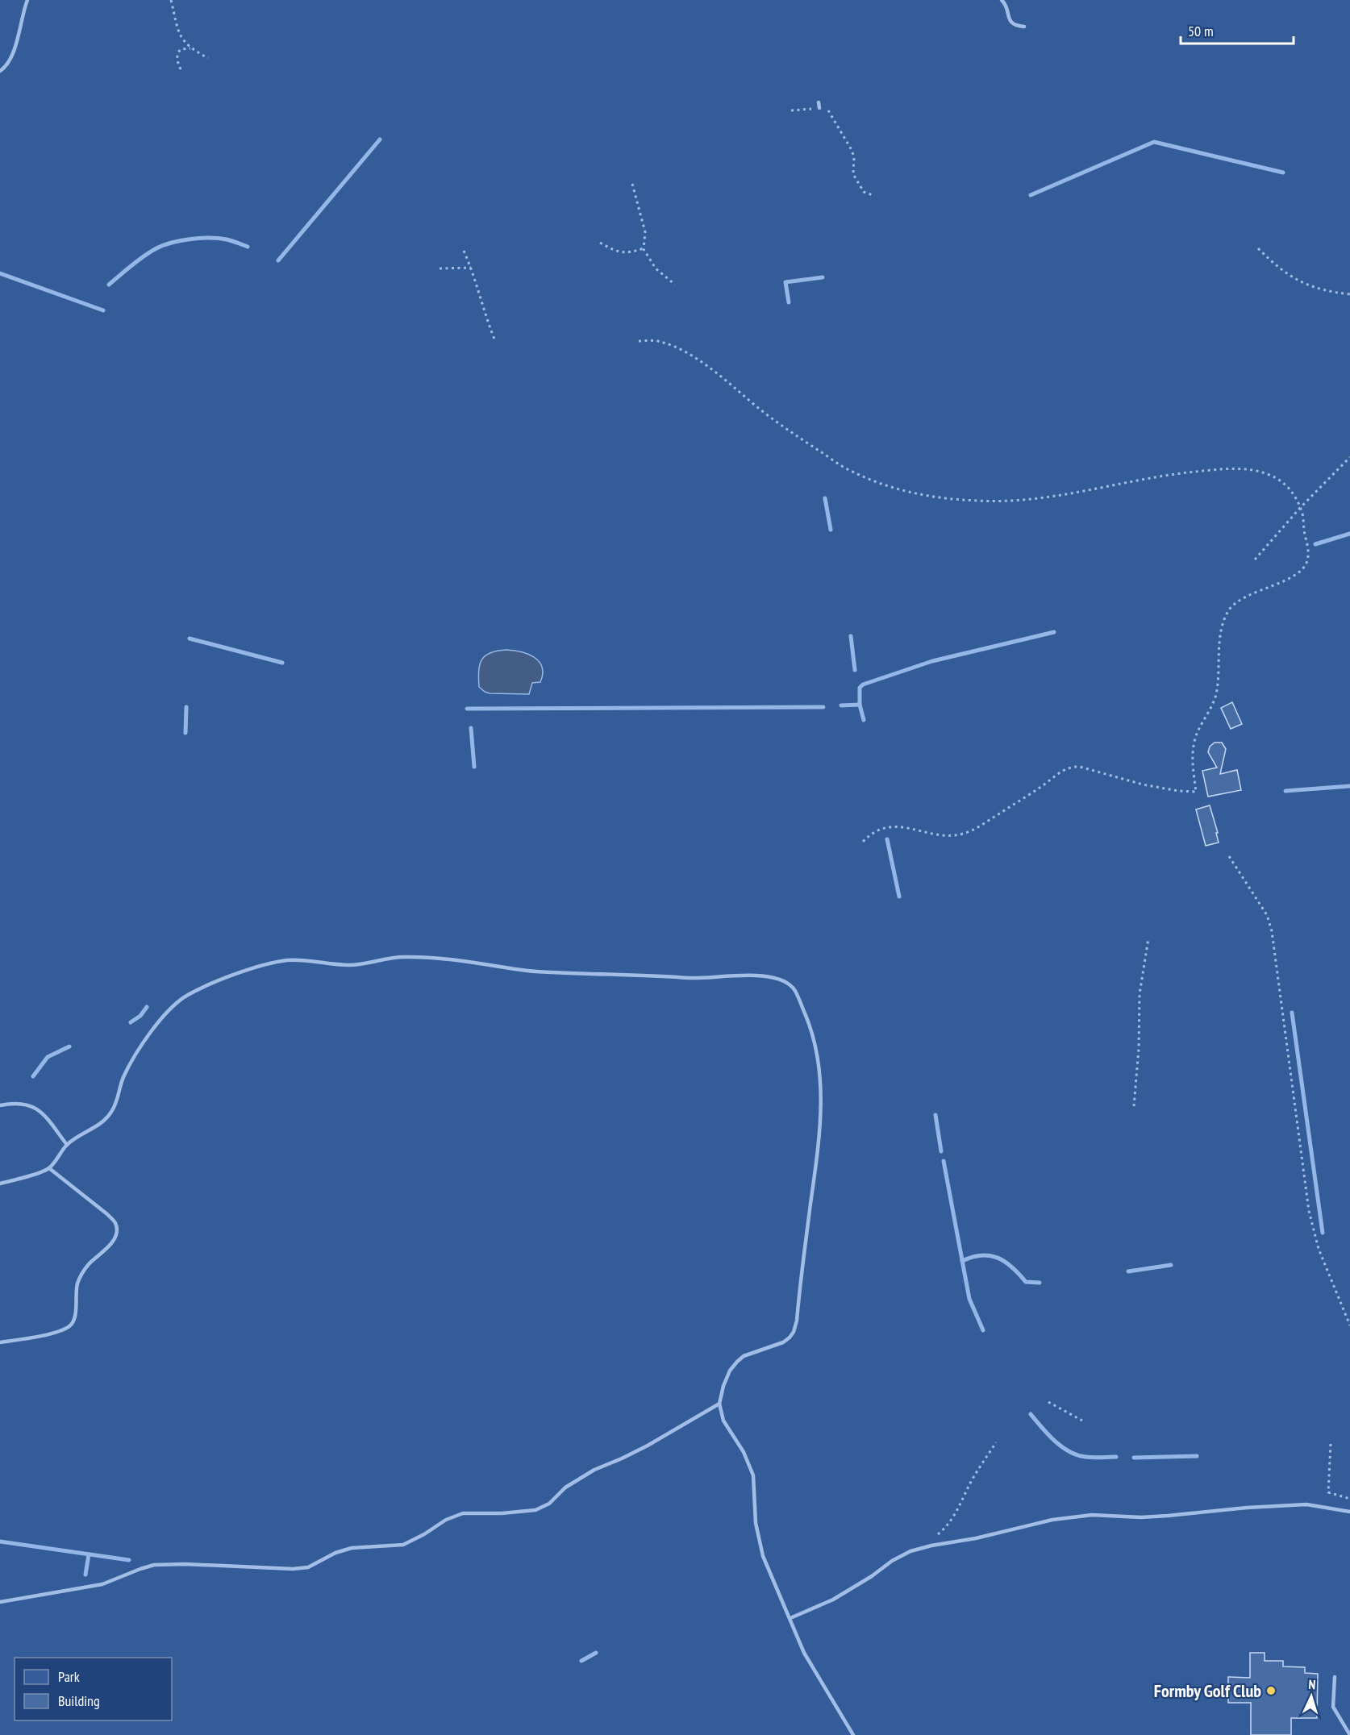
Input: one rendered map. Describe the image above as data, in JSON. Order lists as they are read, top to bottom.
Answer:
{
  "places": ["Formby Golf Club"],
  "legend": ["Park", "Building"],
  "scale_bar": "50 m",
  "north": "top"
}
